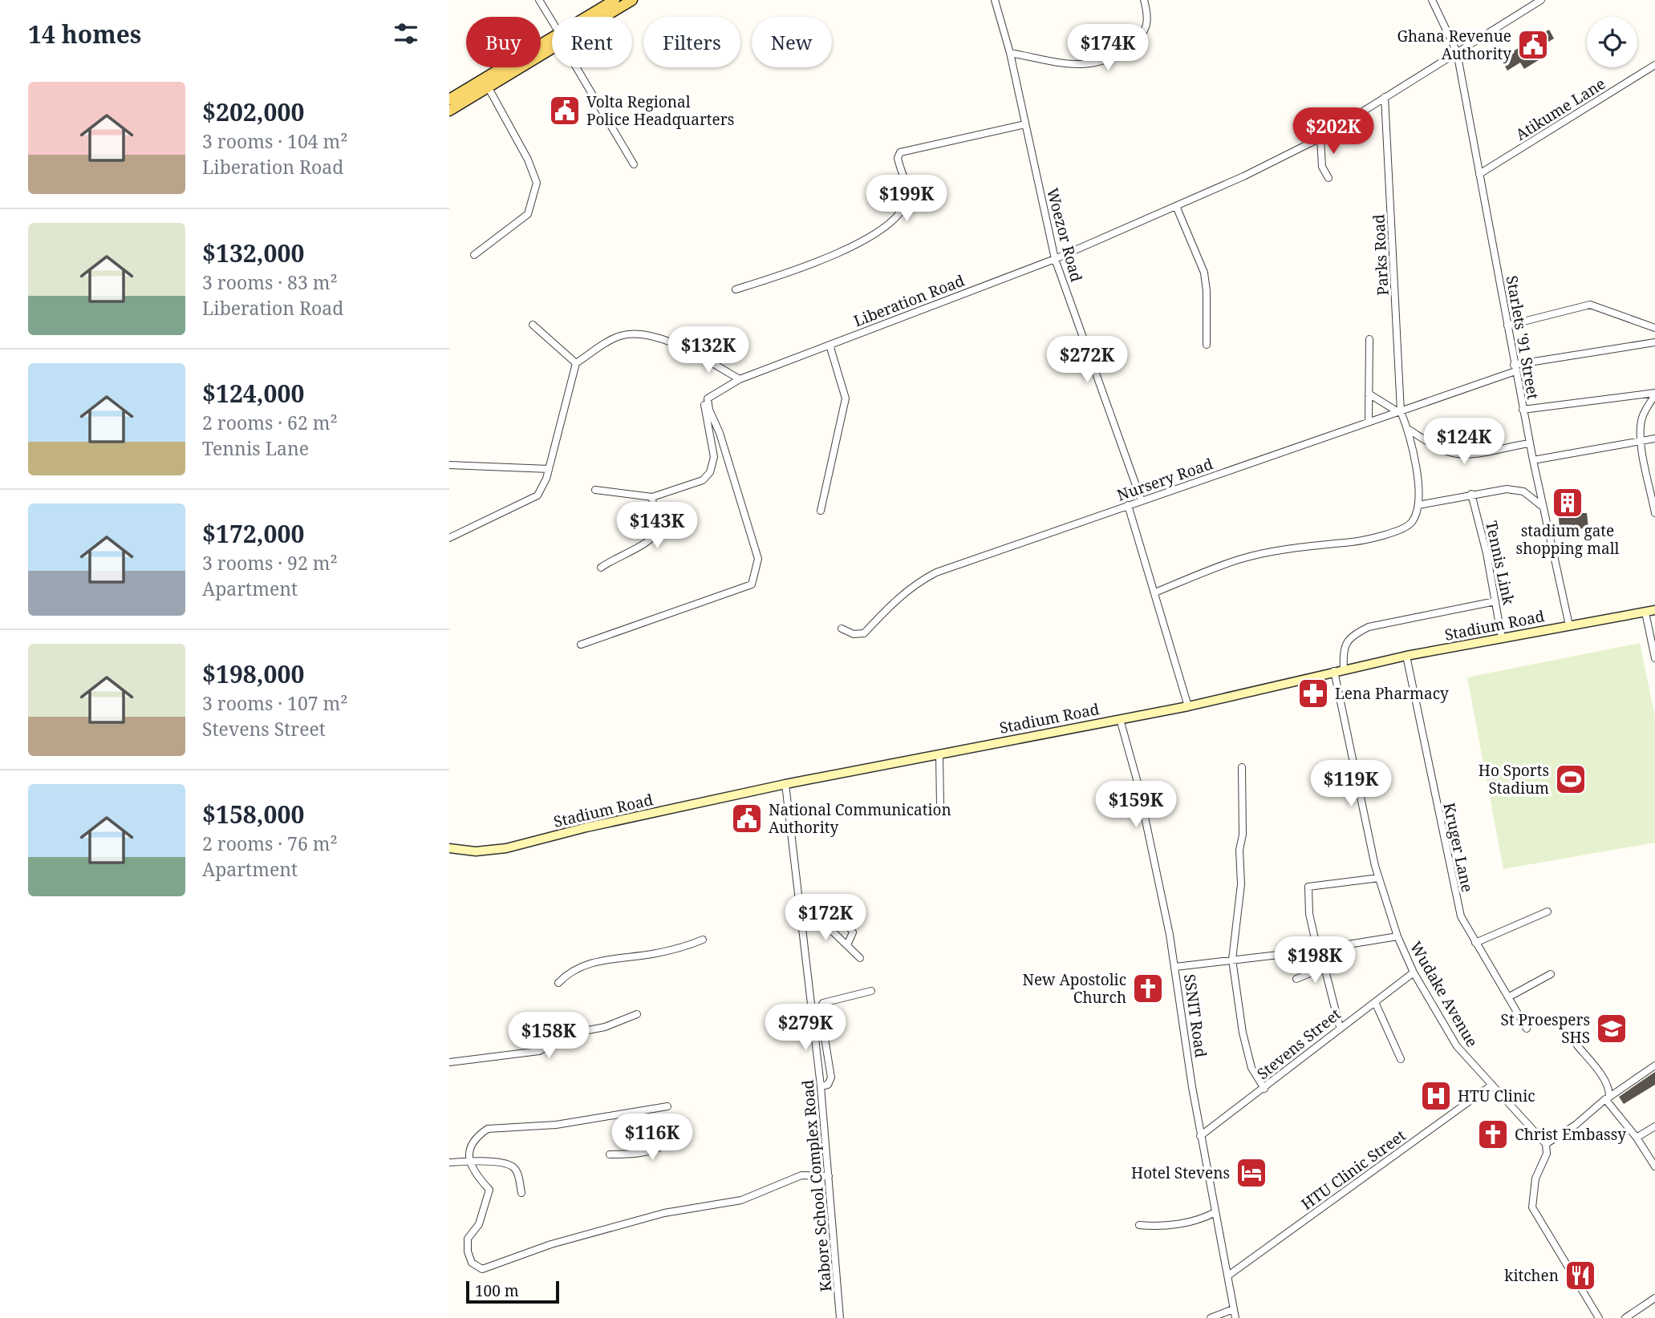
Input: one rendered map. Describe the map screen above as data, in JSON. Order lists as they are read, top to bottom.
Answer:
{
  "streets": {
    "main road": ["Stadium Road"],
    "street": [
      "Atikume Lane",
      "Woezor Road",
      "Parks Road",
      "Liberation Road",
      "Starlets '91 Street",
      "Nursery Road",
      "Tennis Link",
      "Kruger Lane",
      "Wudake Avenue",
      "SSNIT Road",
      "Stevens Street",
      "HTU Clinic Street",
      "Kabore School Complex Road"
    ]
  },
  "crossings": [
    ["Atikume Lane", "Starlets '91 Street"],
    ["Woezor Road", "Liberation Road"],
    ["Woezor Road", "Nursery Road"],
    ["Parks Road", "Liberation Road"],
    ["Parks Road", "Nursery Road"],
    ["Liberation Road", "Starlets '91 Street"],
    ["Starlets '91 Street", "Nursery Road"],
    ["Starlets '91 Street", "Stadium Road"],
    ["Tennis Link", "Stadium Road"],
    ["Stadium Road", "Kruger Lane"],
    ["Stadium Road", "Wudake Avenue"],
    ["Stadium Road", "SSNIT Road"],
    ["Stadium Road", "Kabore School Complex Road"],
    ["Wudake Avenue", "Stevens Street"],
    ["Wudake Avenue", "HTU Clinic Street"],
    ["SSNIT Road", "Stevens Street"],
    ["SSNIT Road", "HTU Clinic Street"]
  ],
  "places": {
    "public building": ["Ghana Revenue Authority", "Volta Regional Police Headquarters", "National Communication Authority"],
    "building": ["stadium gate shopping mall"],
    "pharmacy": ["Lena Pharmacy"],
    "sports": ["Ho Sports Stadium"],
    "church": ["New Apostolic Church", "Christ Embassy"],
    "school or university": ["St Proespers SHS"],
    "hospital": ["HTU Clinic"],
    "hotel": ["Hotel Stevens"],
    "restaurant": ["kitchen"]
  },
  "scale_bar": "100 m",
  "page": {
    "heading": "14 homes",
    "chip": [
      "Buy",
      "Rent",
      "Filters",
      "New"
    ],
    "price": [
      "$174K",
      "$202K",
      "$199K",
      "$132K",
      "$272K",
      "$124K",
      "$143K",
      "$119K",
      "$159K",
      "$172K",
      "$198K",
      "$279K",
      "$158K",
      "$116K"
    ],
    "list": [
      {
        "name": "$202,000",
        "note": "3 rooms · 104 m² · Liberation Road"
      },
      {
        "name": "$132,000",
        "note": "3 rooms · 83 m² · Liberation Road"
      },
      {
        "name": "$124,000",
        "note": "2 rooms · 62 m² · Tennis Lane"
      },
      {
        "name": "$172,000",
        "note": "3 rooms · 92 m² · Apartment"
      },
      {
        "name": "$198,000",
        "note": "3 rooms · 107 m² · Stevens Street"
      },
      {
        "name": "$158,000",
        "note": "2 rooms · 76 m² · Apartment"
      }
    ],
    "scale": "100 m"
  }
}
